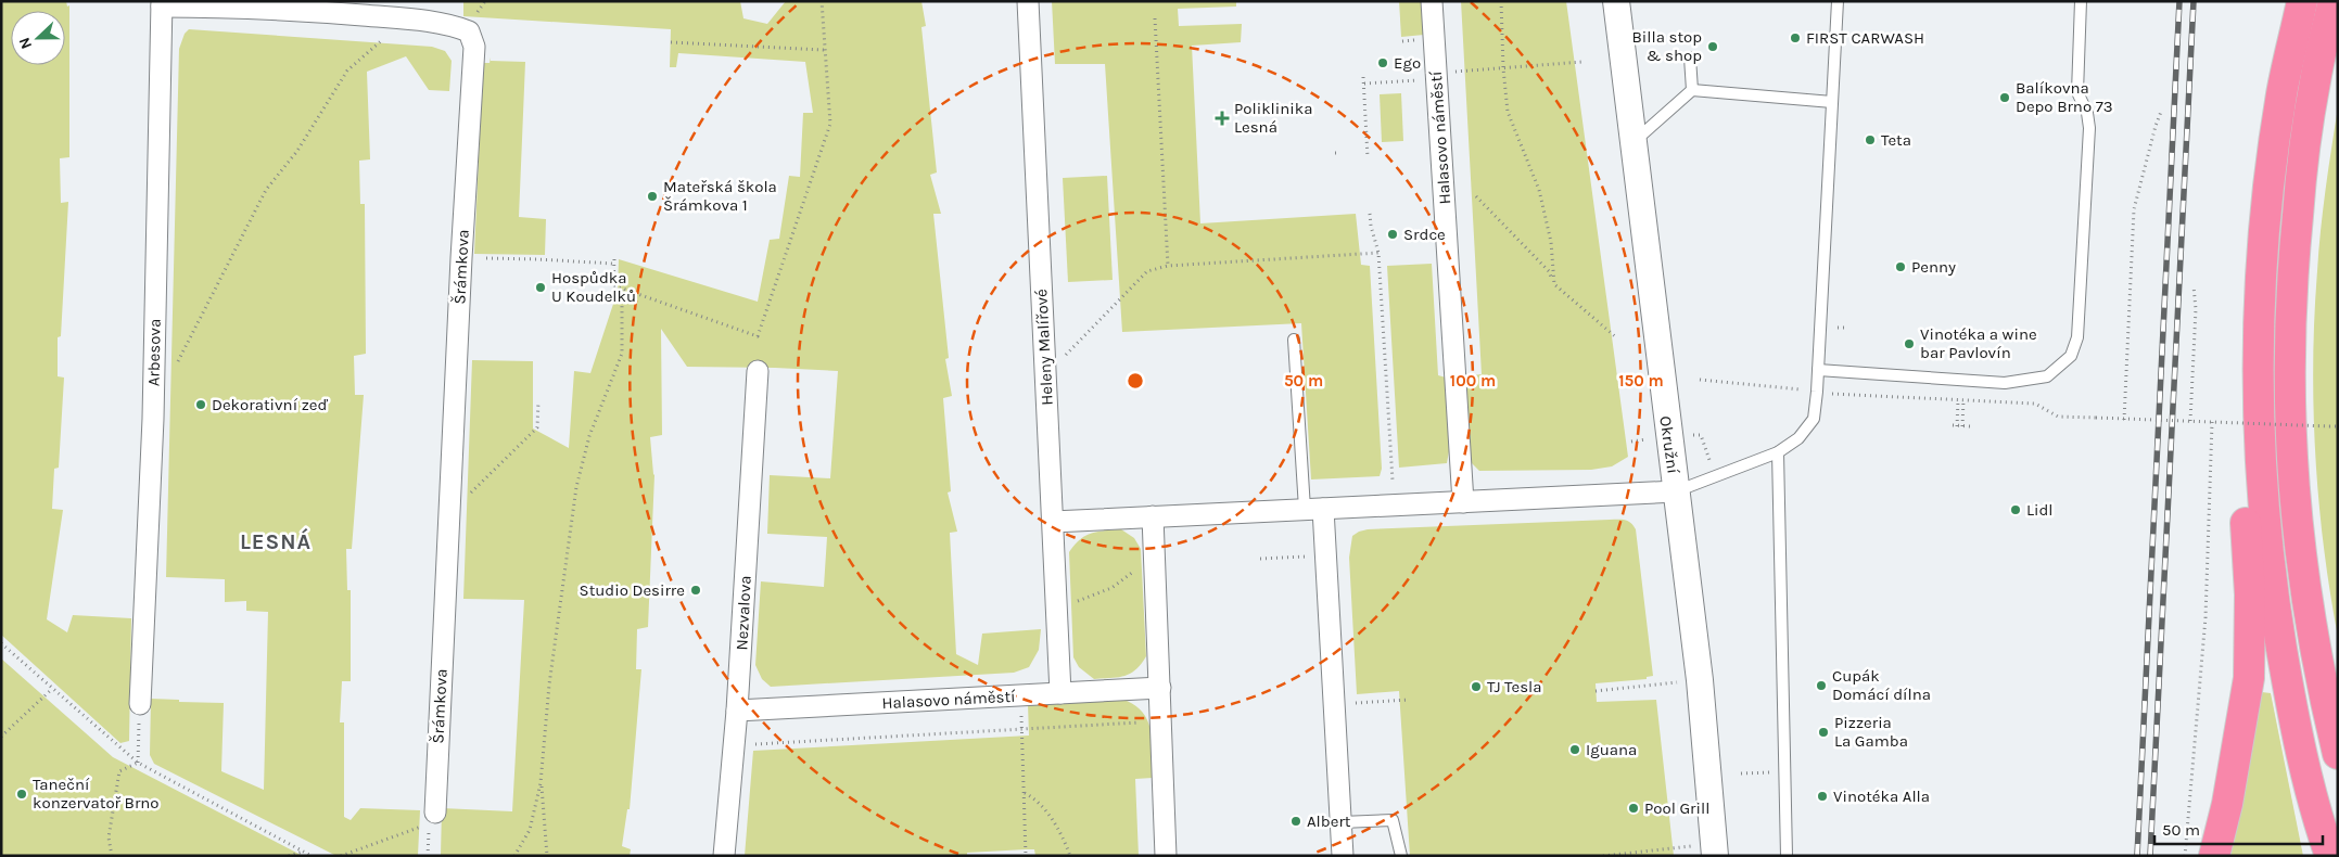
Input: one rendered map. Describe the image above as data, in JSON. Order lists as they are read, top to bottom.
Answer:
{
  "streets": {
    "street": [
      "Halasovo náměstí",
      "Šrámkova",
      "Heleny Malířové",
      "Arbesova",
      "Okružní",
      "Nezvalova"
    ]
  },
  "crossings": [
    ["Halasovo náměstí", "Heleny Malířové"],
    ["Halasovo náměstí", "Nezvalova"],
    ["Šrámkova", "Arbesova"]
  ],
  "districts": ["LESNÁ"],
  "places": {
    "other": [
      "FIRST CARWASH",
      "Billa stop & shop",
      "Ego",
      "Balíkovna Depo Brno 73",
      "Teta",
      "Mateřská škola Šrámkova 1",
      "Srdce",
      "Penny",
      "Hospůdka U Koudelků",
      "Vinotéka a wine bar Pavlovín",
      "Dekorativní zeď",
      "Lidl",
      "Studio Desirre",
      "Cupák Domácí dílna",
      "TJ Tesla",
      "Pizzeria La Gamba",
      "Iguana",
      "Taneční konzervatoř Brno",
      "Vinotéka Alla",
      "Pool Grill",
      "Albert"
    ],
    "health": ["Poliklinika Lesná"]
  },
  "scale_bar": "50 m",
  "north": "left",
  "rings": ["50 m", "100 m", "150 m"]
}
